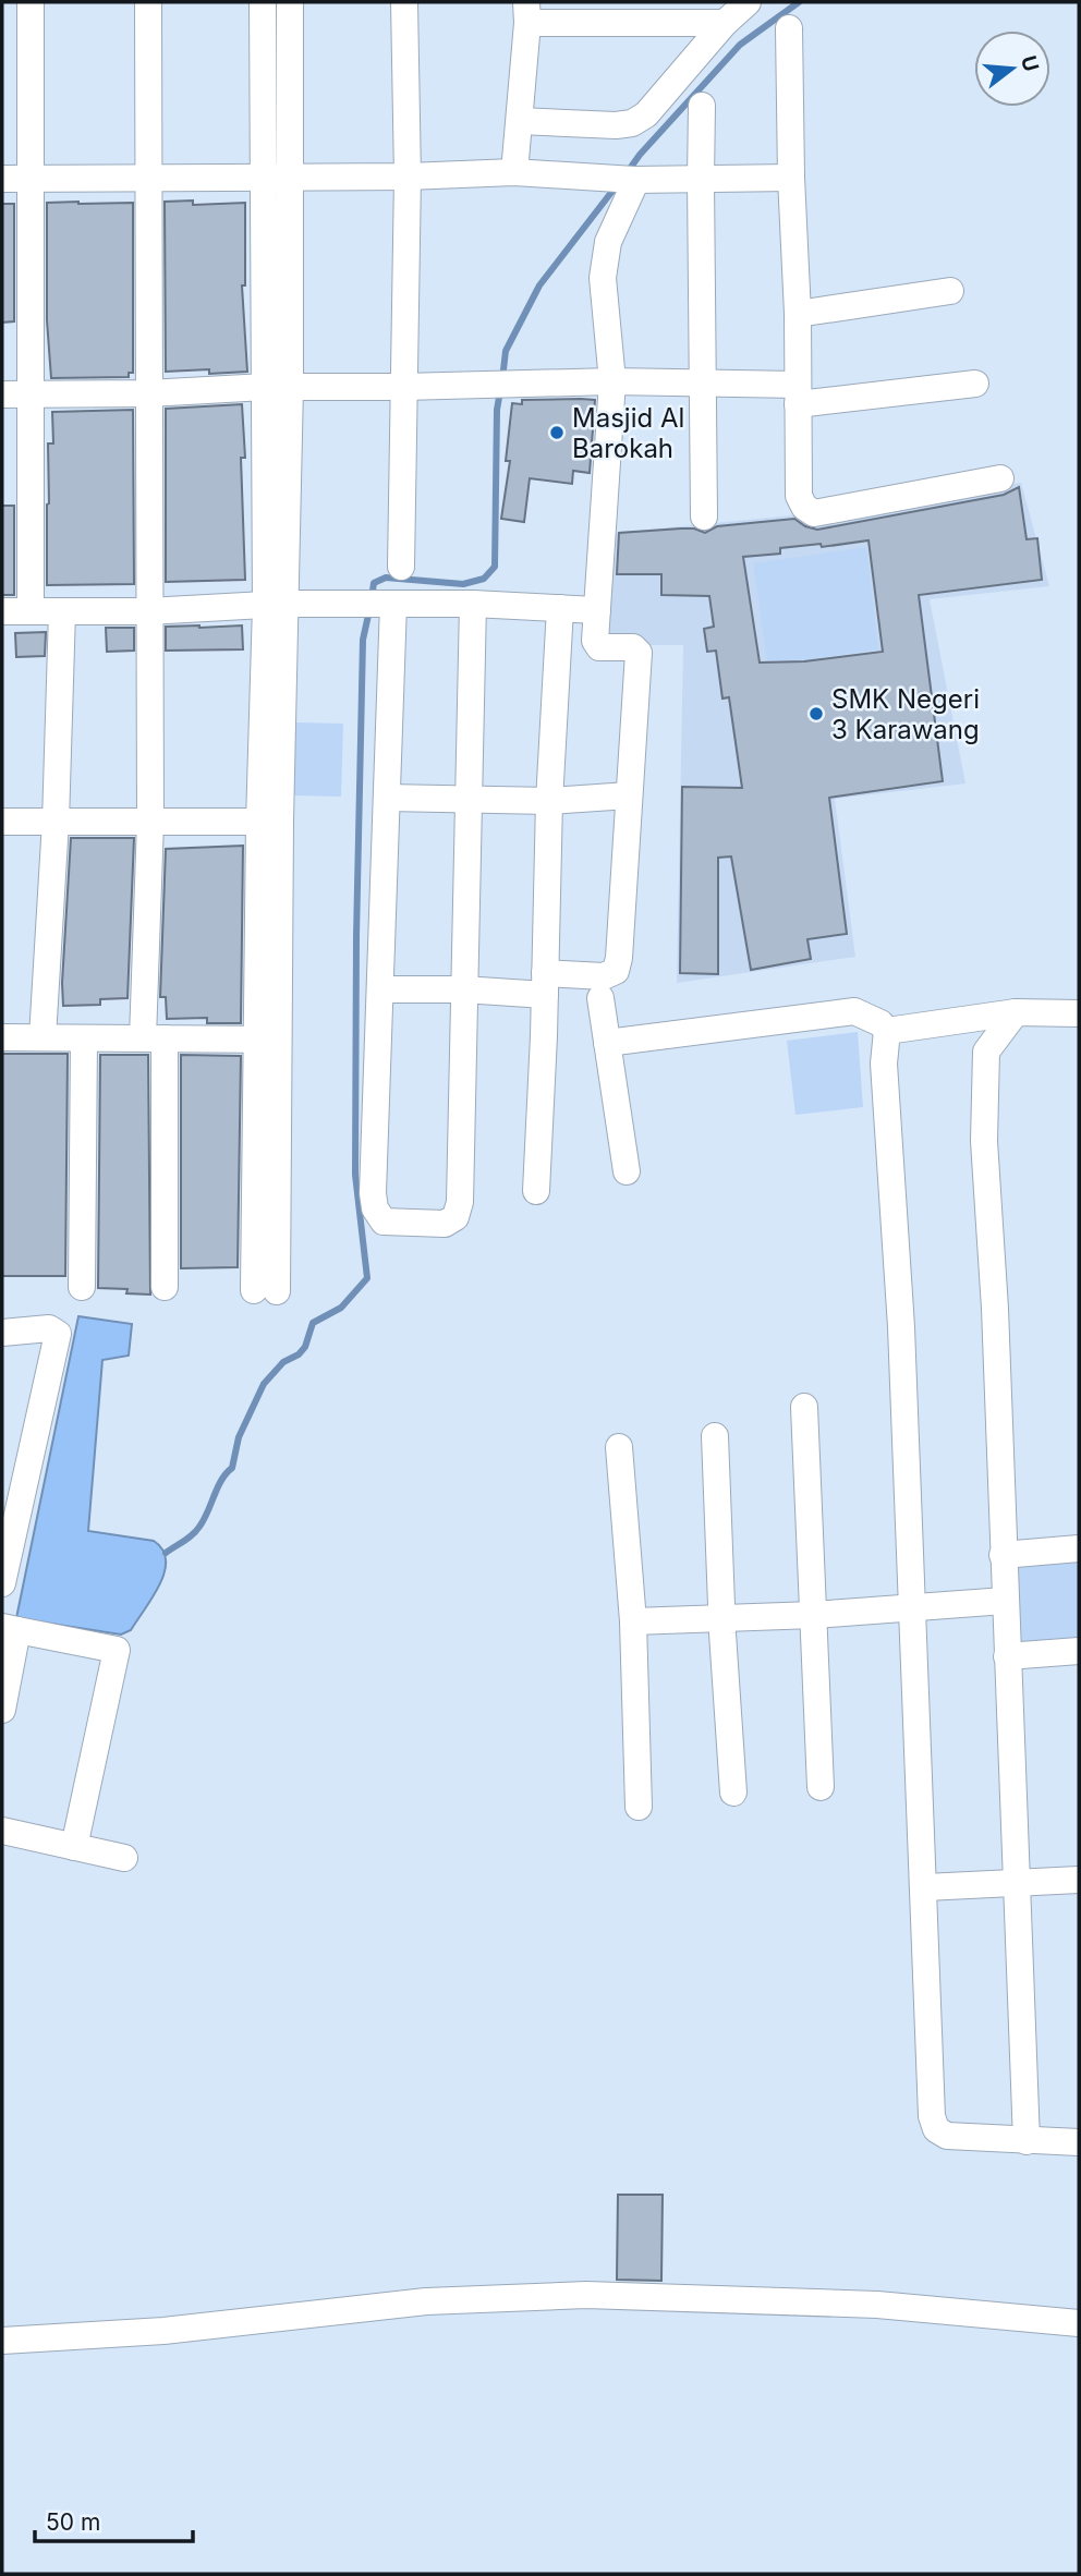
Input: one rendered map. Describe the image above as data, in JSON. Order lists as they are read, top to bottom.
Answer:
{
  "places": ["Masjid Al Barokah", "SMK Negeri 3 Karawang"],
  "scale_bar": "50 m",
  "north": "right"
}
